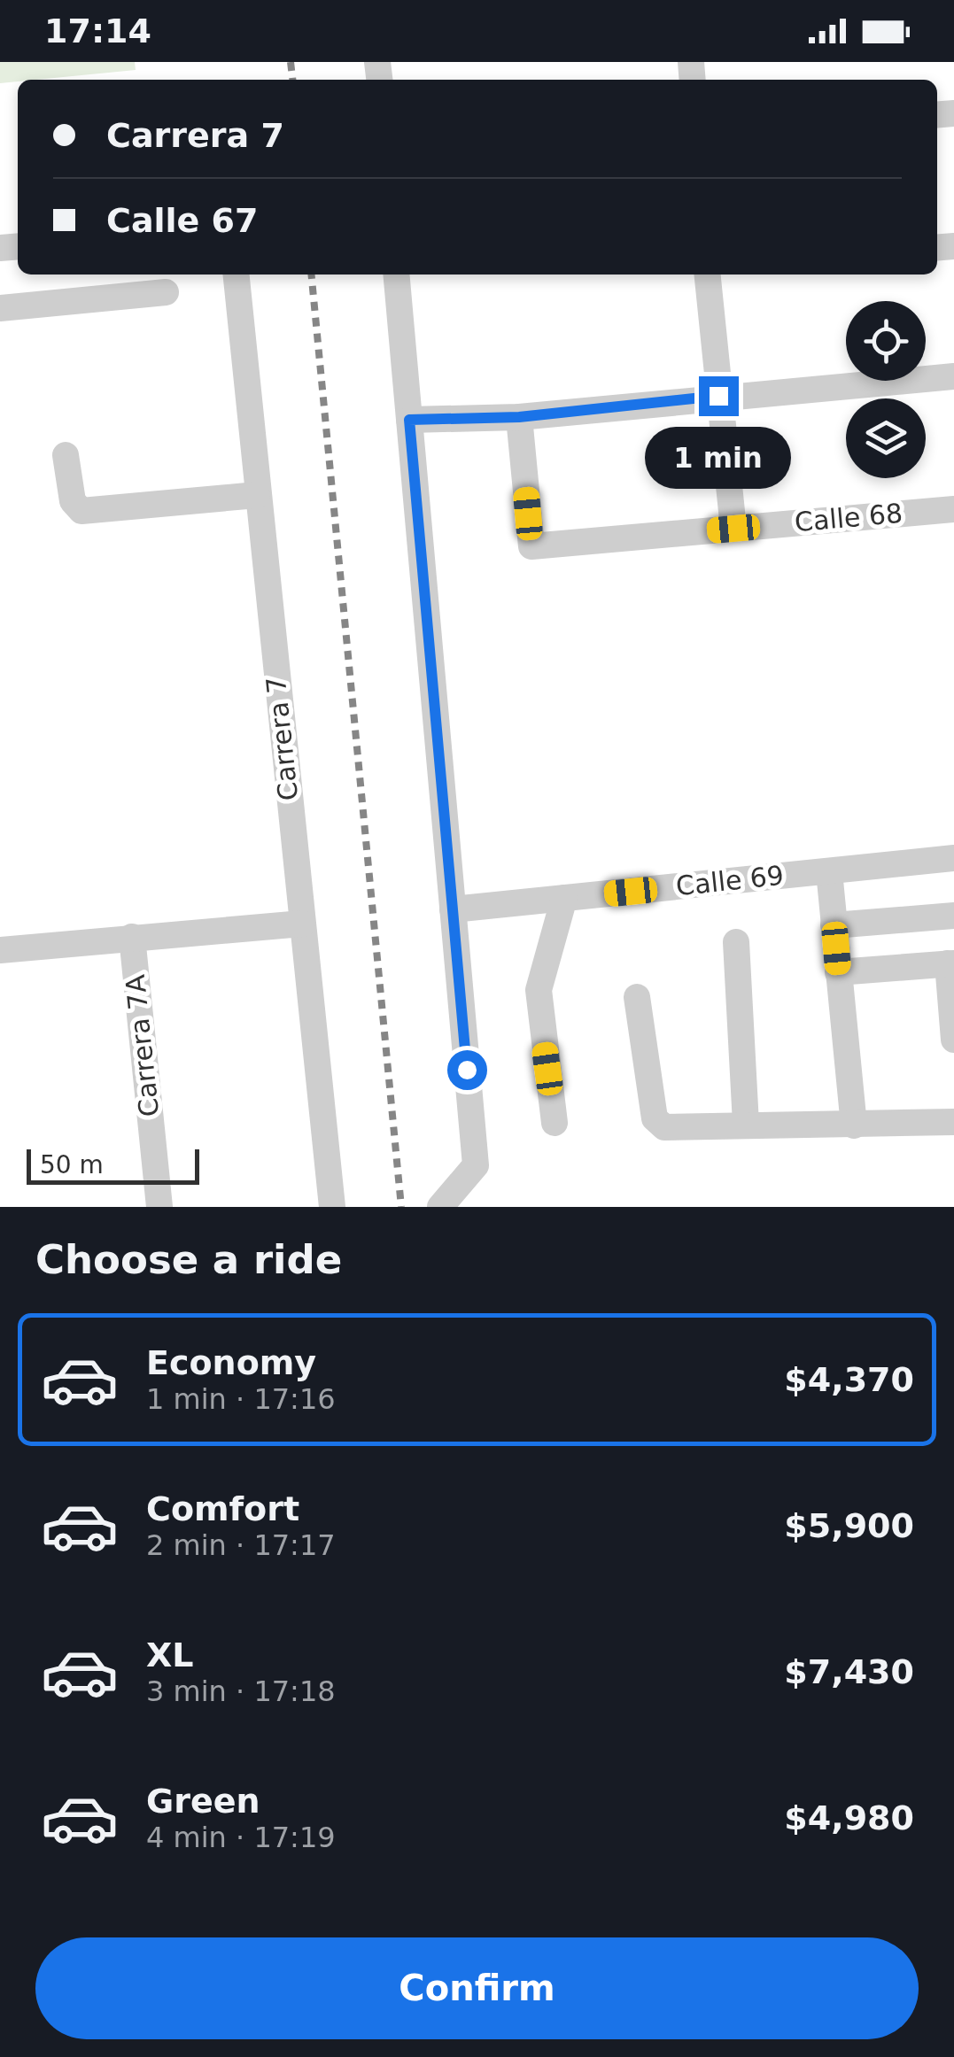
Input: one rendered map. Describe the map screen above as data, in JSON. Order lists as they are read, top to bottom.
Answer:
{
  "streets": {
    "street": [
      "Calle 68",
      "Carrera 7",
      "Calle 69",
      "Carrera 7A"
    ]
  },
  "scale_bar": "50 m",
  "page": {
    "status": "17:14",
    "banner": ["Carrera 7", "Calle 67"],
    "bubble": "1 min",
    "scale": "50 m",
    "heading": "Choose a ride",
    "list": [
      {
        "name": "Economy",
        "note": "1 min · 17:16",
        "value": "$4,370"
      },
      {
        "name": "Comfort",
        "note": "2 min · 17:17",
        "value": "$5,900"
      },
      {
        "name": "XL",
        "note": "3 min · 17:18",
        "value": "$7,430"
      },
      {
        "name": "Green",
        "note": "4 min · 17:19",
        "value": "$4,980"
      }
    ],
    "buttons": "Confirm"
  }
}
